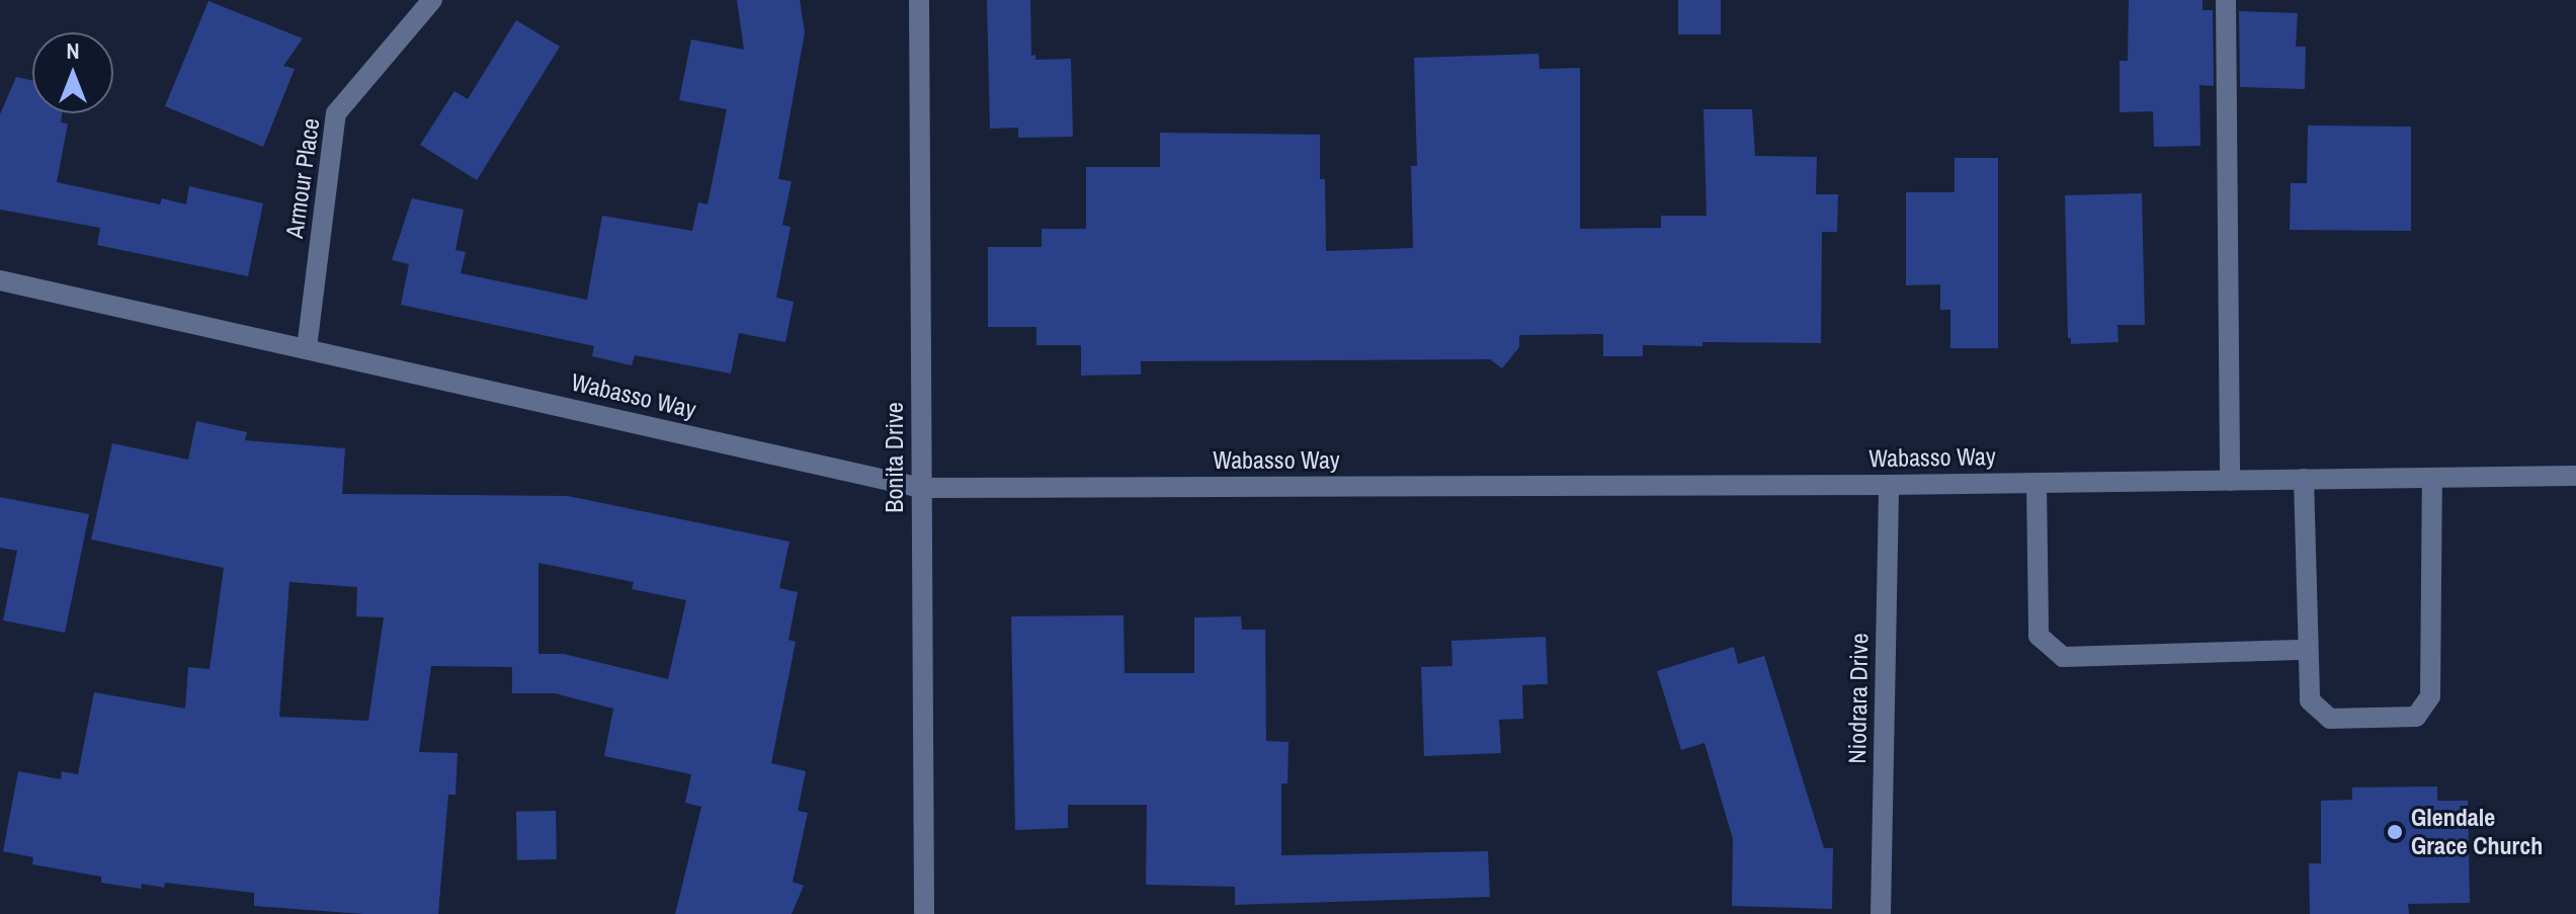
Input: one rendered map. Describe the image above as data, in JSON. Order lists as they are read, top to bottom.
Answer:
{
  "streets": {
    "street": [
      "Armour Place",
      "Wabasso Way",
      "Bonita Drive",
      "Niodrara Drive"
    ]
  },
  "crossings": [
    ["Armour Place", "Wabasso Way"],
    ["Wabasso Way", "Bonita Drive"],
    ["Wabasso Way", "Niodrara Drive"]
  ],
  "places": ["Glendale Grace Church"],
  "north": "top"
}
